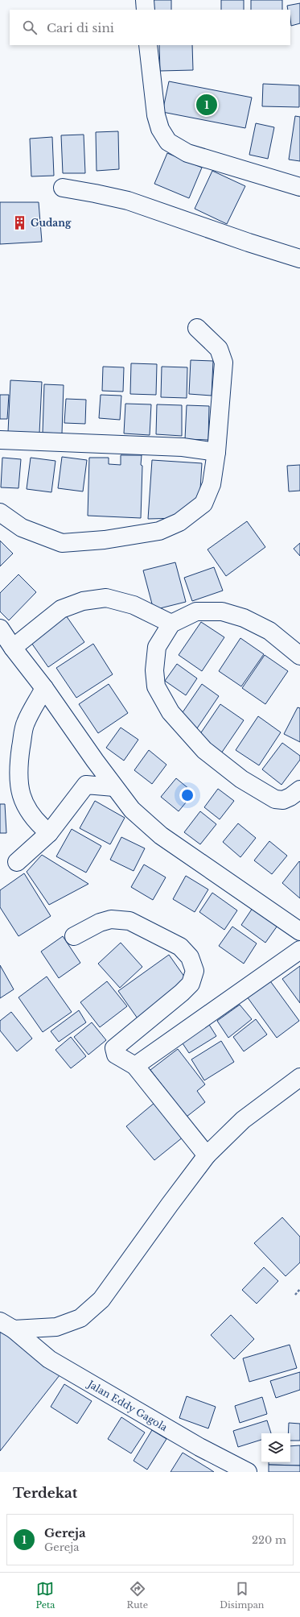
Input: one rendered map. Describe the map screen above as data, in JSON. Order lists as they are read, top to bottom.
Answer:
{
  "streets": {
    "street": ["Jalan Eddy Gagola"]
  },
  "places": {
    "building": ["Gudang"]
  },
  "page": {
    "search": "Cari di sini",
    "pins": "1",
    "heading": "Terdekat",
    "list": [
      {
        "mark": "1",
        "name": "Gereja",
        "note": "Gereja",
        "value": "220 m"
      }
    ],
    "nav": ["Peta", "Rute", "Disimpan"]
  }
}
